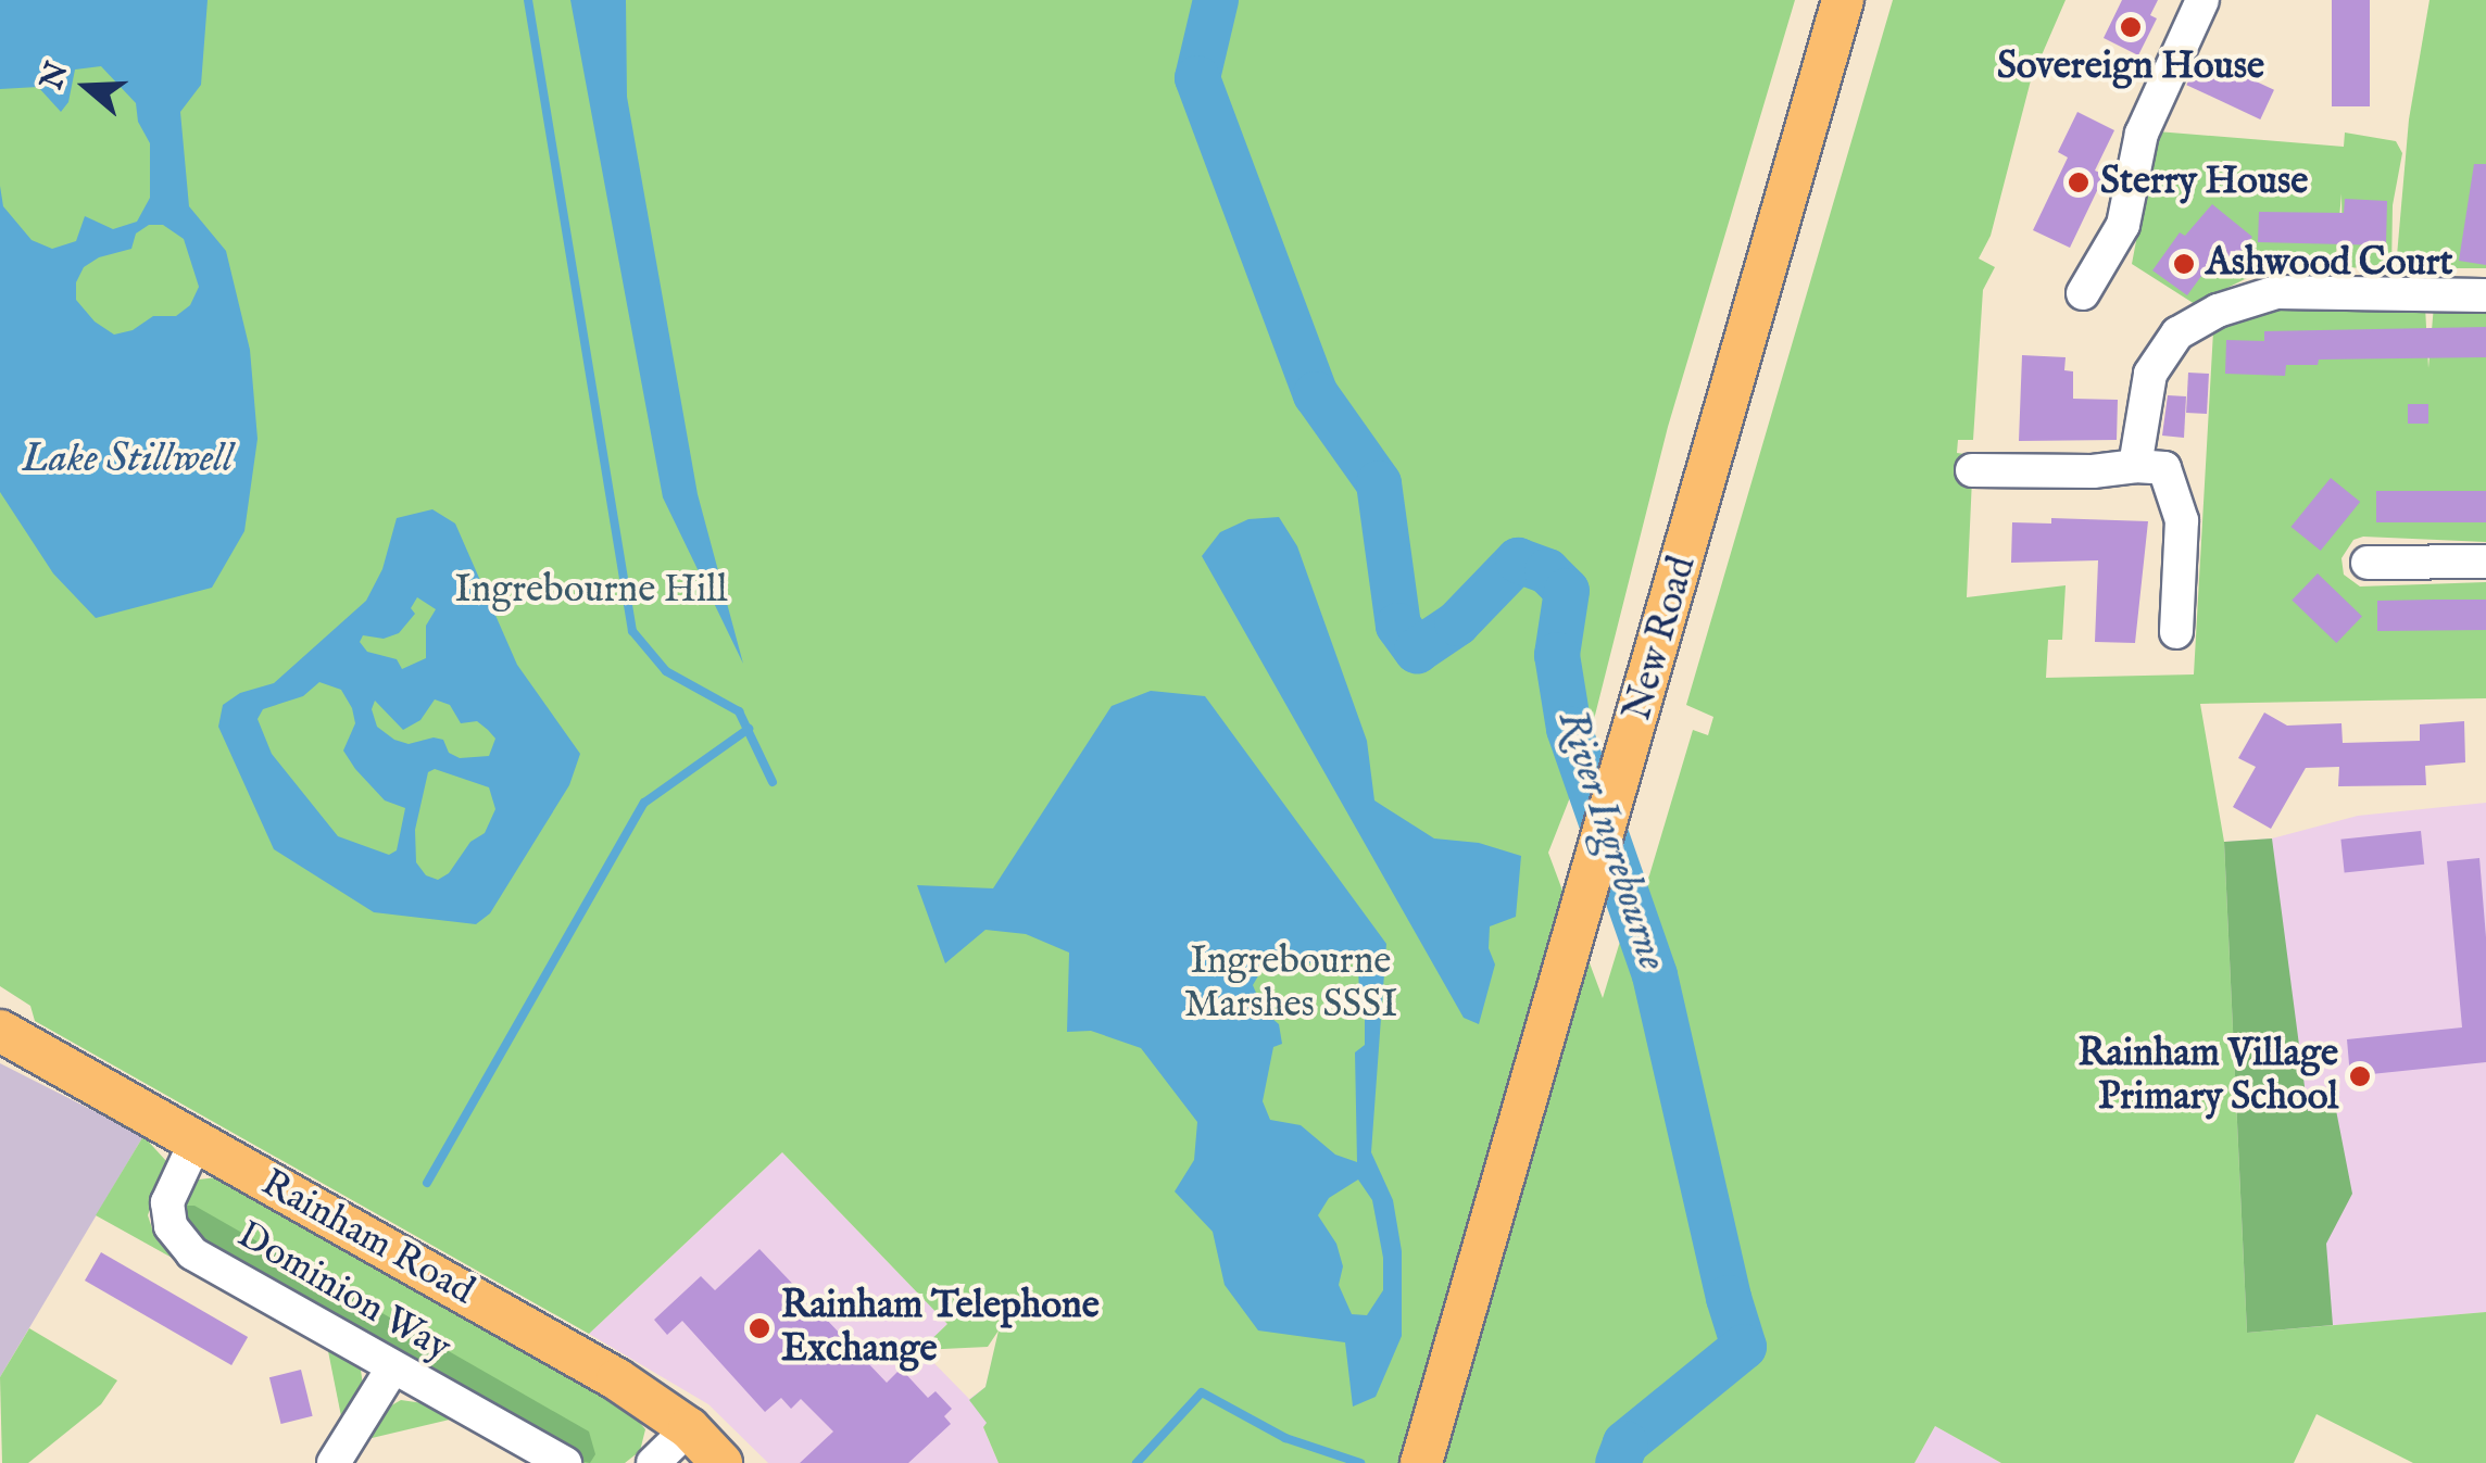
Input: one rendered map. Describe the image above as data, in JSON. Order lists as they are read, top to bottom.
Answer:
{
  "streets": {
    "main road": ["New Road", "Rainham Road"],
    "street": ["Dominion Way"]
  },
  "crossings": [
    ["Rainham Road", "Dominion Way"]
  ],
  "water": ["Lake Stillwell", "River Ingrebourne"],
  "parks": ["Ingrebourne Hill", "Ingrebourne Marshes SSSI"],
  "places": [
    "Sovereign House",
    "Sterry House",
    "Ashwood Court",
    "Rainham Village Primary School",
    "Rainham Telephone Exchange"
  ],
  "north": "left"
}
